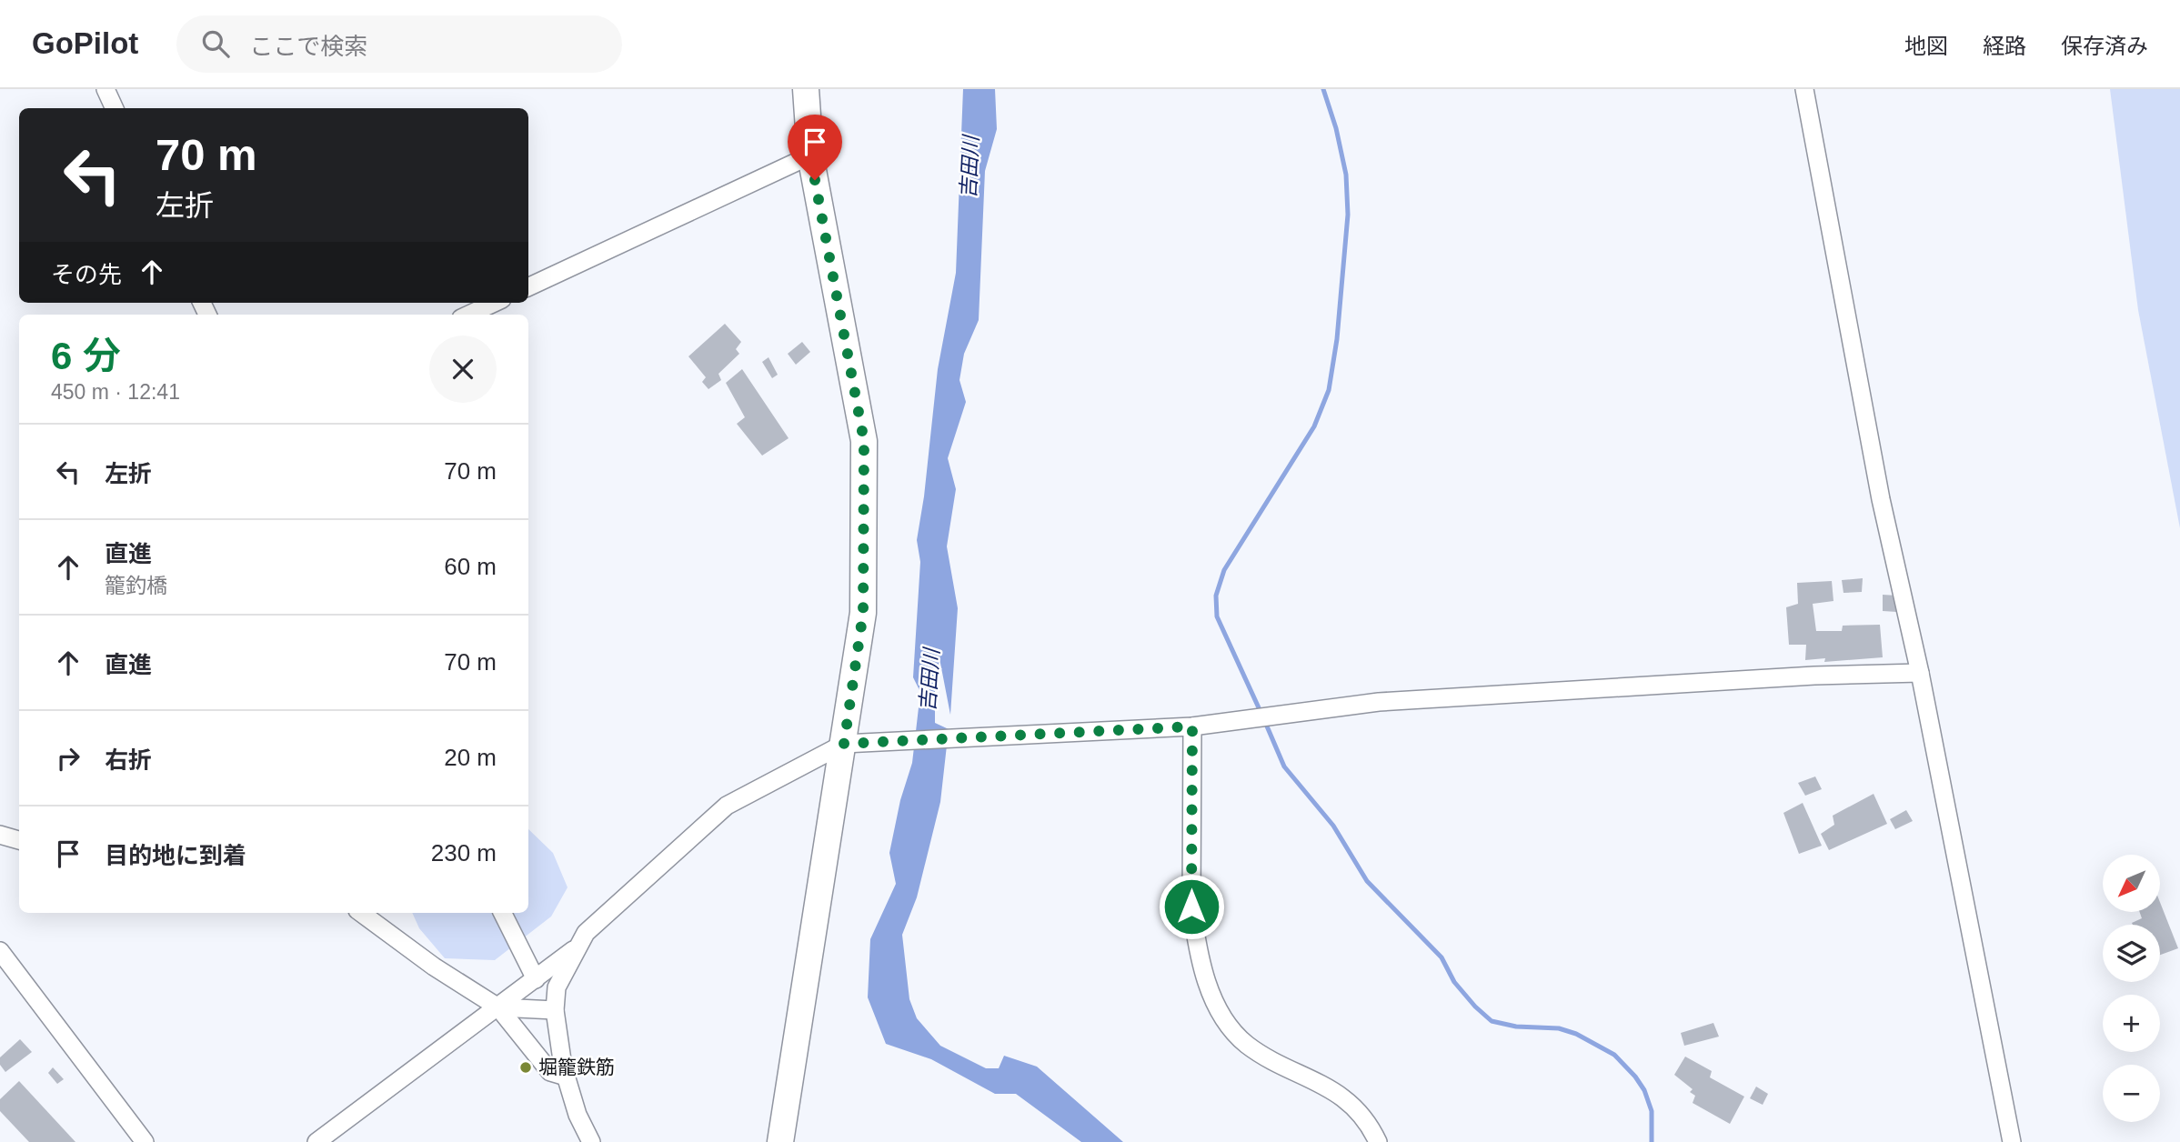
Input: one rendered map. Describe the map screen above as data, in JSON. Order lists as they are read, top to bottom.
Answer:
{
  "water": ["吉田川"],
  "places": ["堀籠鉄筋"],
  "north": "bottom left",
  "page": {
    "header": "GoPilot",
    "search": "ここで検索",
    "nav": ["地図", "経路", "保存済み"],
    "turn": ["70 m", "左折"],
    "then": "その先",
    "heading": ["6 分", "450 m · 12:41"],
    "list": [
      {
        "name": "左折",
        "value": "70 m"
      },
      {
        "name": "直進",
        "note": "籠釣橋",
        "value": "60 m"
      },
      {
        "name": "直進",
        "value": "70 m"
      },
      {
        "name": "右折",
        "value": "20 m"
      },
      {
        "name": "目的地に到着",
        "value": "230 m"
      }
    ],
    "map_buttons": ["+", "−"]
  }
}
